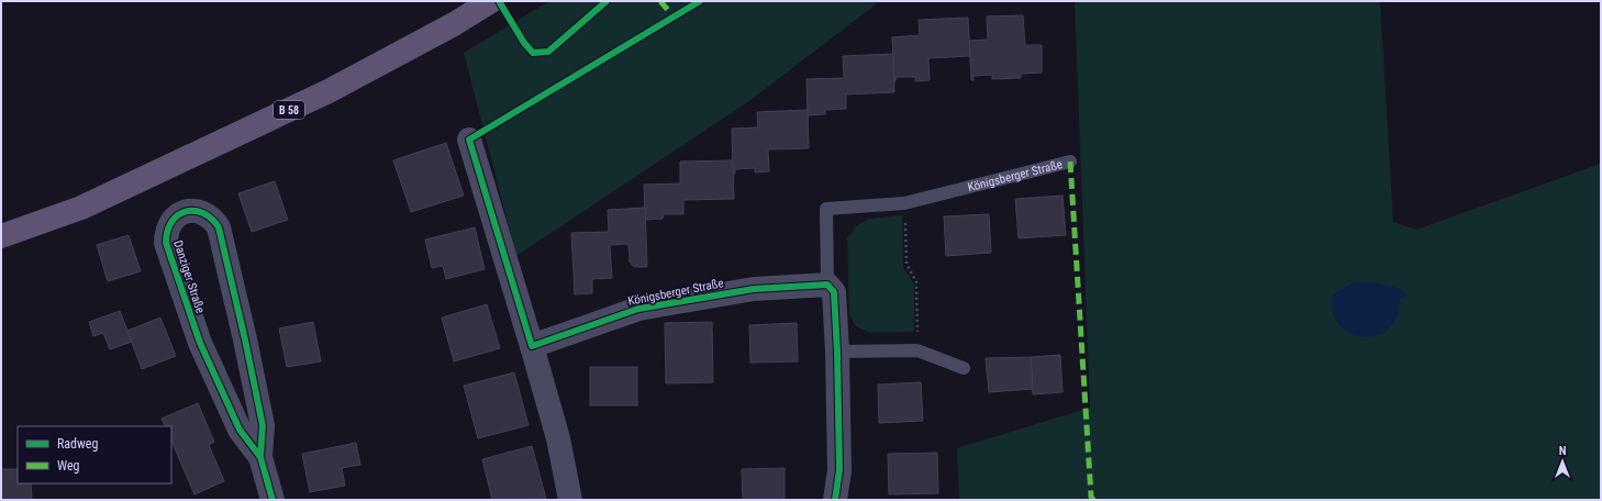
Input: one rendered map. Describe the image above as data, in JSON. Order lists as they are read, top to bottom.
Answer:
{
  "streets": {
    "main road": ["B 58"],
    "street": ["Königsberger Straße", "Danziger Straße"]
  },
  "legend": ["Radweg", "Weg"],
  "north": "top"
}
